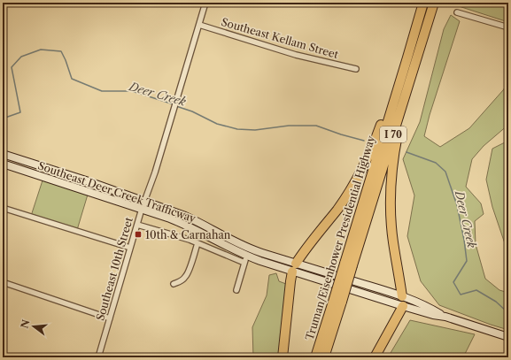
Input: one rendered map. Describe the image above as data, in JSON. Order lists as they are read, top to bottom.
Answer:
{
  "streets": {
    "highway": ["I 70", "Truman/Eisenhower Presidential Highway"],
    "street": ["Southeast Kellam Street", "Southeast Deer Creek Trafficway", "Southeast 10th Street"]
  },
  "crossings": [
    ["Southeast Kellam Street", "Southeast 10th Street"],
    ["Southeast Deer Creek Trafficway", "Southeast 10th Street"]
  ],
  "water": ["Deer Creek"],
  "places": {
    "transit": ["10th & Carnahan"]
  },
  "north": "left"
}
